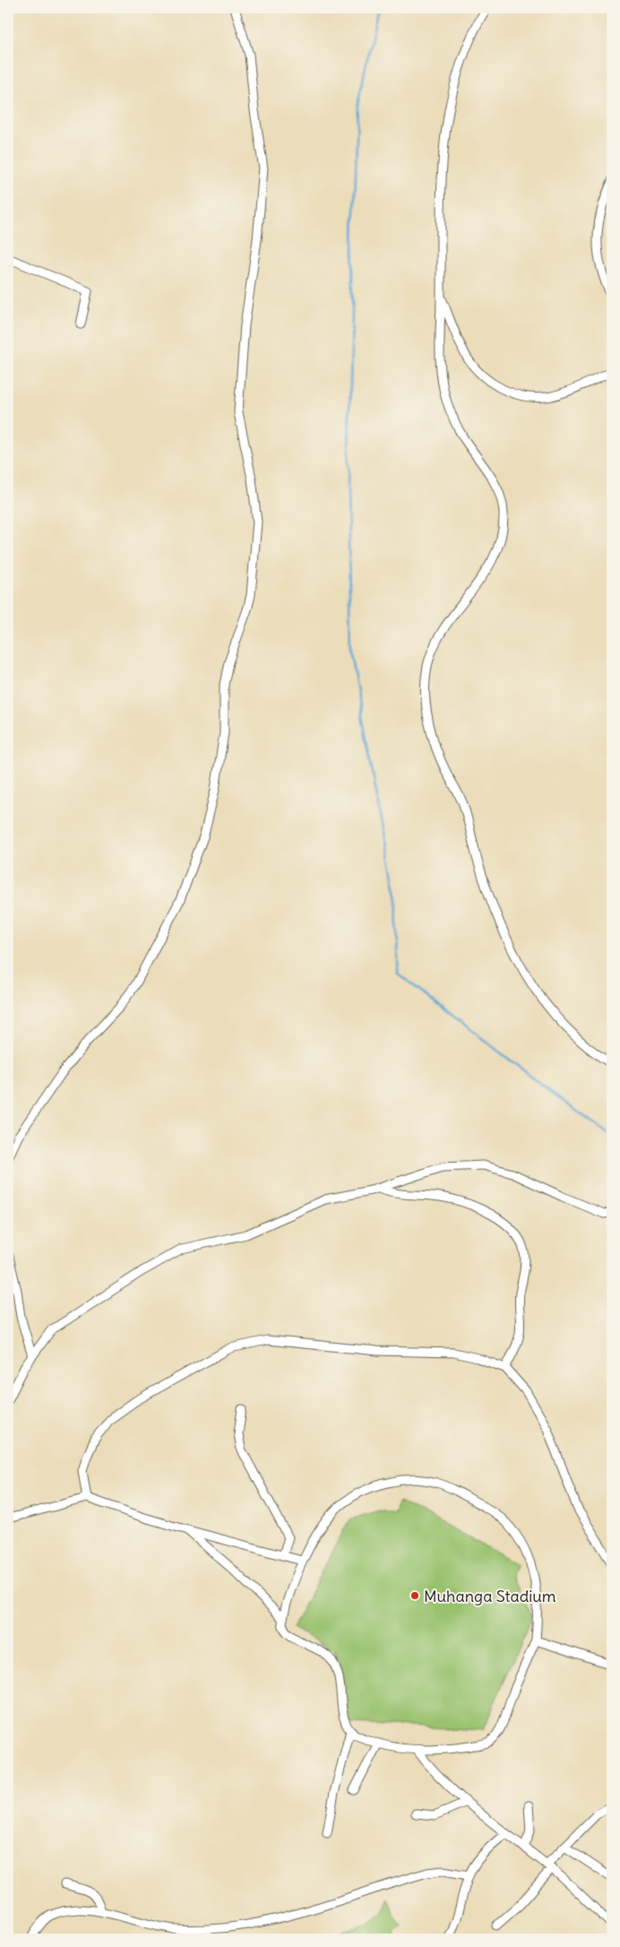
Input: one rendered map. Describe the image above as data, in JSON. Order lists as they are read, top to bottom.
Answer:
{
  "places": ["Muhanga Stadium"]
}
